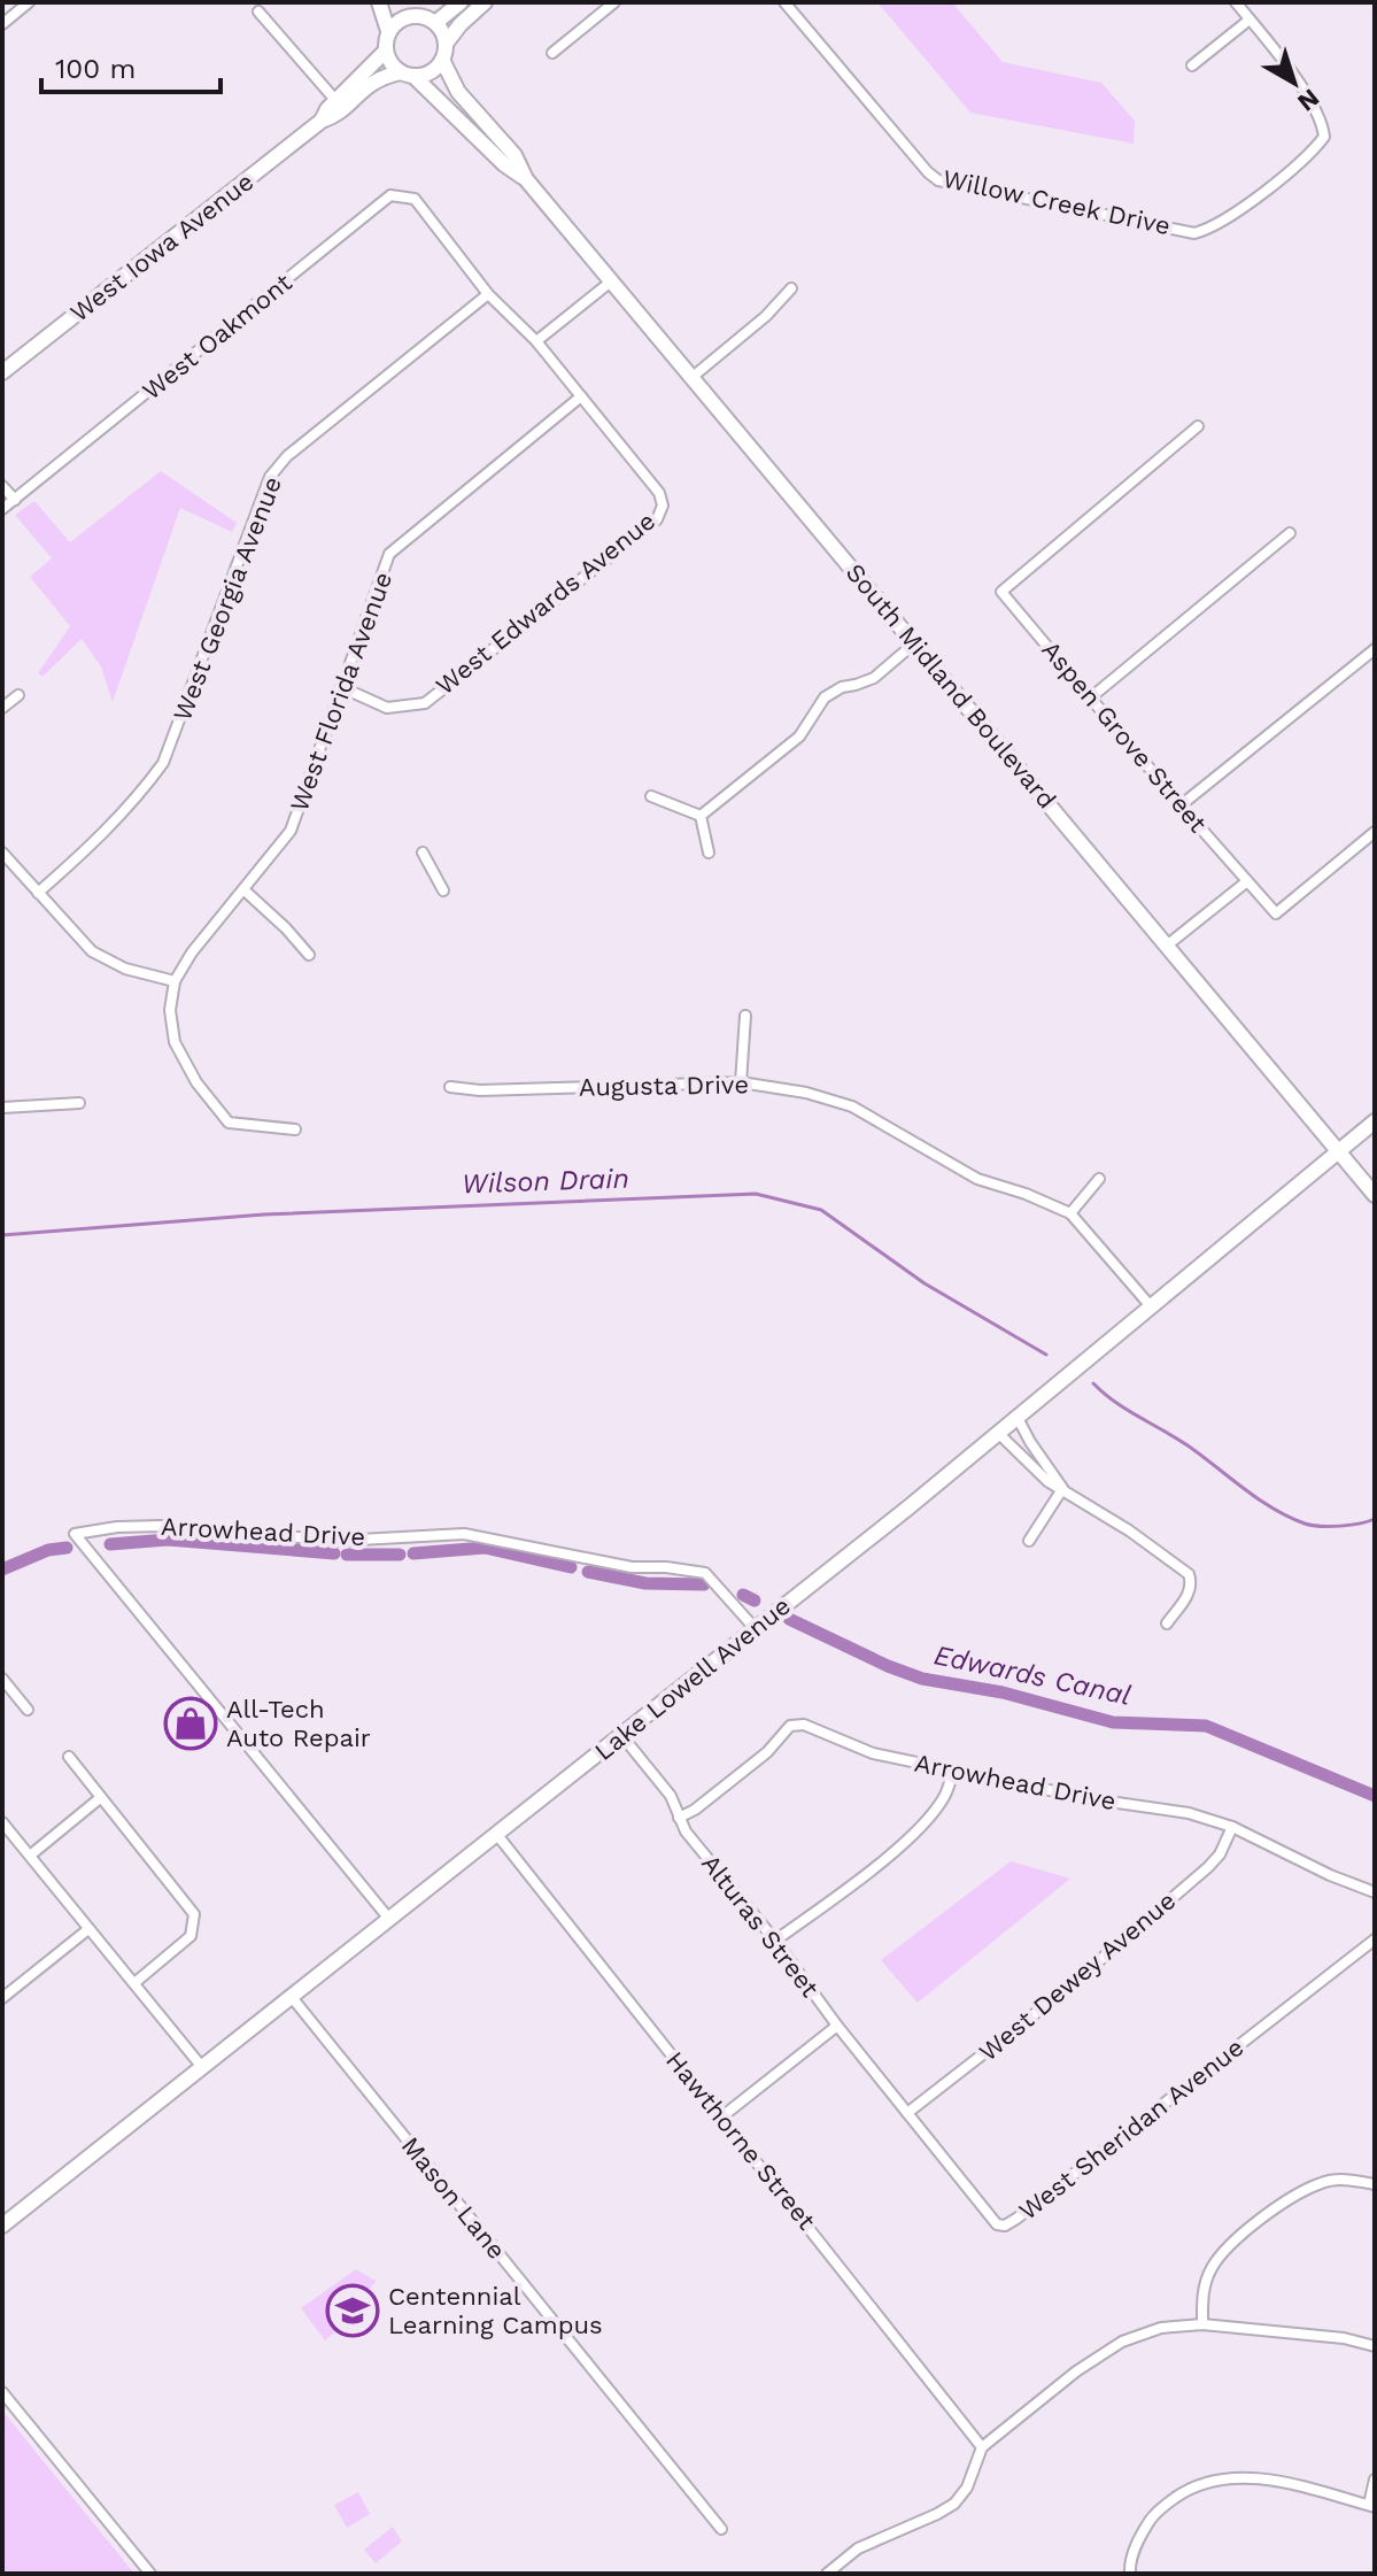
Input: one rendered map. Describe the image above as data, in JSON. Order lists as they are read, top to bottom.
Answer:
{
  "streets": {
    "main road": ["West Iowa Avenue", "South Midland Boulevard", "Lake Lowell Avenue"],
    "street": [
      "Willow Creek Drive",
      "West Oakmont",
      "West Georgia Avenue",
      "West Edwards Avenue",
      "West Florida Avenue",
      "Aspen Grove Street",
      "Augusta Drive",
      "Arrowhead Drive",
      "Alturas Street",
      "West Dewey Avenue",
      "West Sheridan Avenue",
      "Hawthorne Street",
      "Mason Lane"
    ]
  },
  "crossings": [
    ["West Iowa Avenue", "South Midland Boulevard"],
    ["West Oakmont", "West Edwards Avenue"],
    ["West Georgia Avenue", "West Edwards Avenue"],
    ["West Edwards Avenue", "West Florida Avenue"],
    ["South Midland Boulevard", "Lake Lowell Avenue"],
    ["Augusta Drive", "Lake Lowell Avenue"],
    ["Arrowhead Drive", "Lake Lowell Avenue"],
    ["Arrowhead Drive", "Alturas Street"],
    ["Arrowhead Drive", "West Dewey Avenue"],
    ["Lake Lowell Avenue", "Alturas Street"],
    ["Lake Lowell Avenue", "Hawthorne Street"],
    ["Lake Lowell Avenue", "Mason Lane"],
    ["Alturas Street", "West Dewey Avenue"],
    ["Alturas Street", "West Sheridan Avenue"],
    ["West Dewey Avenue", "West Sheridan Avenue"]
  ],
  "water": ["Wilson Drain", "Edwards Canal"],
  "places": {
    "shop": ["All-Tech Auto Repair"],
    "school or university": ["Centennial Learning Campus"]
  },
  "scale_bar": "100 m",
  "north": "bottom right"
}
